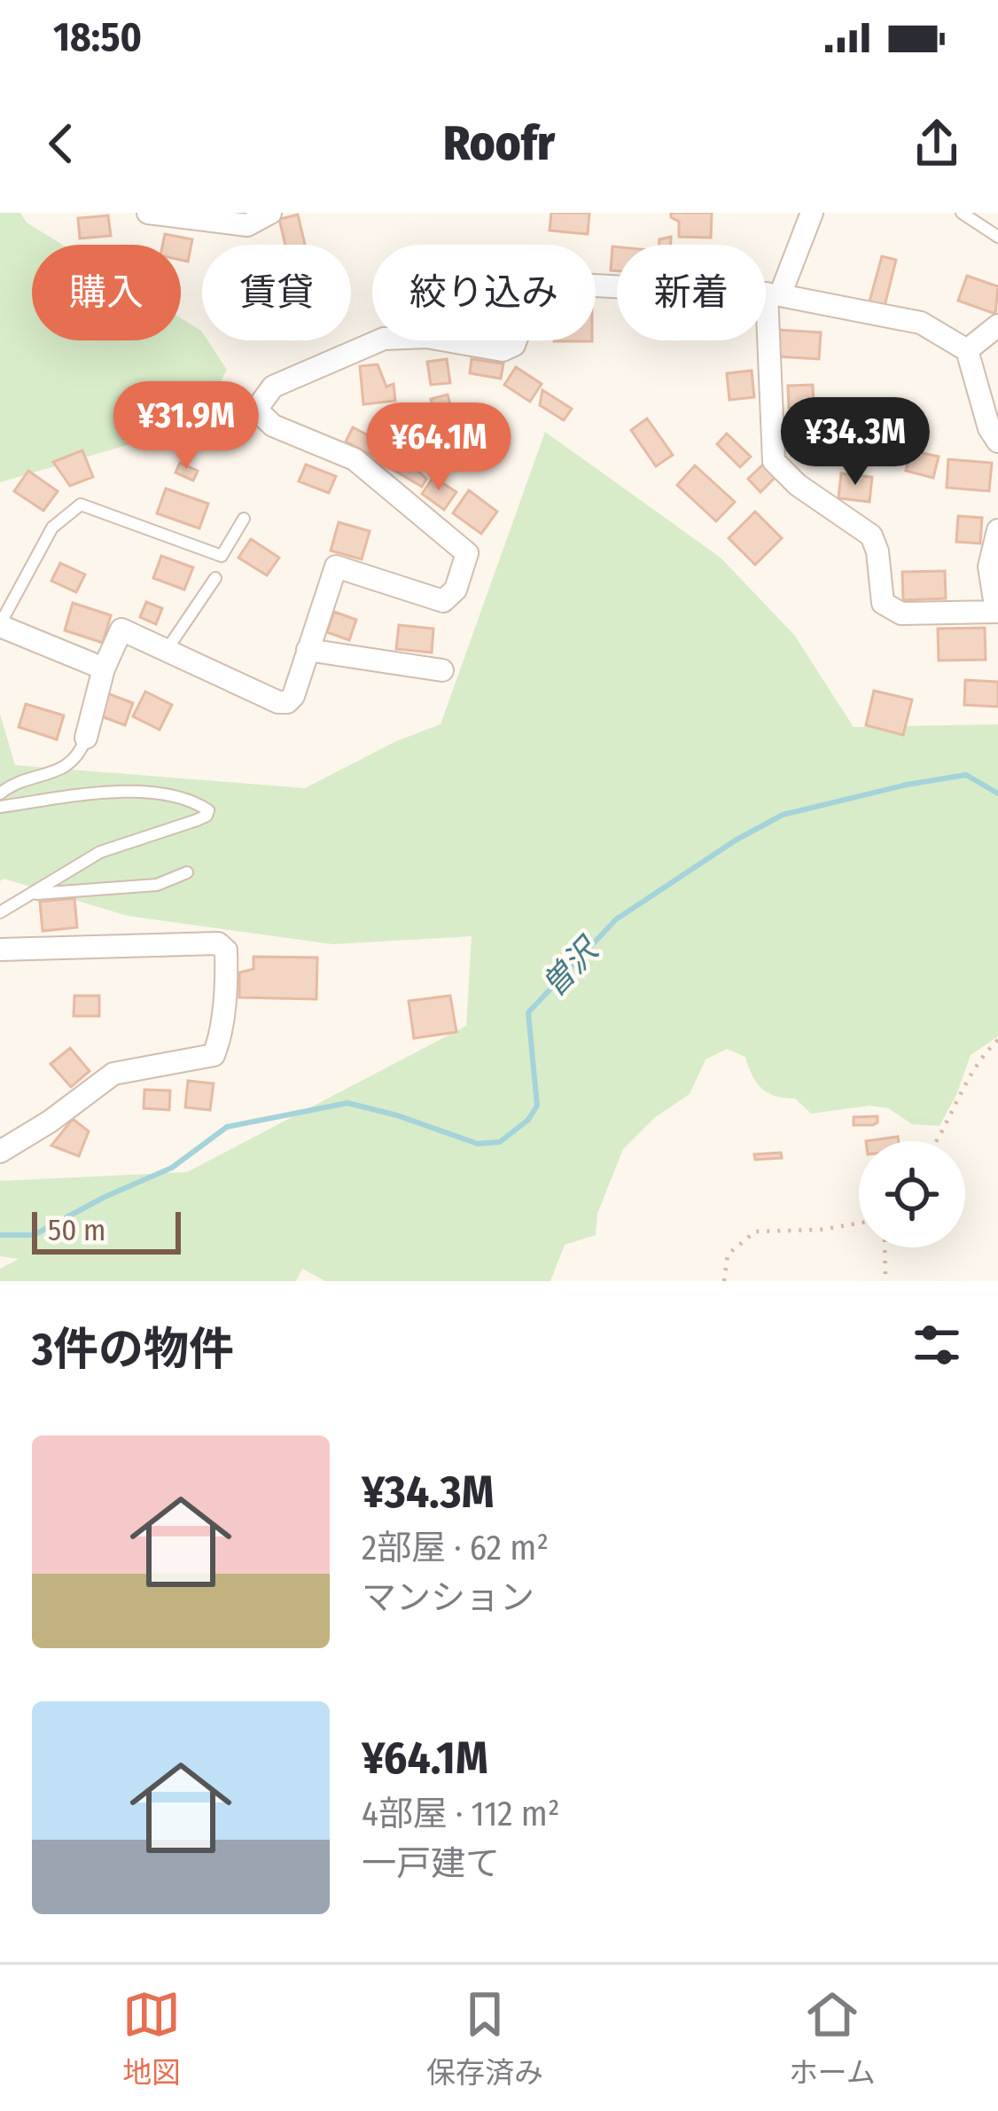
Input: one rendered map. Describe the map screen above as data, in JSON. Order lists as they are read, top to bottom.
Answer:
{
  "water": ["曽沢"],
  "scale_bar": "50 m",
  "page": {
    "status": "18:50",
    "header": "Roofr",
    "chip": [
      "購入",
      "賃貸",
      "絞り込み",
      "新着"
    ],
    "price": ["¥31.9M", "¥34.3M", "¥64.1M"],
    "scale": "50 m",
    "heading": "3件の物件",
    "list": [
      {
        "name": "¥34.3M",
        "note": "2部屋 · 62 m² · マンション"
      },
      {
        "name": "¥64.1M",
        "note": "4部屋 · 112 m² · 一戸建て"
      }
    ],
    "tabs": ["地図", "保存済み", "ホーム"]
  }
}
